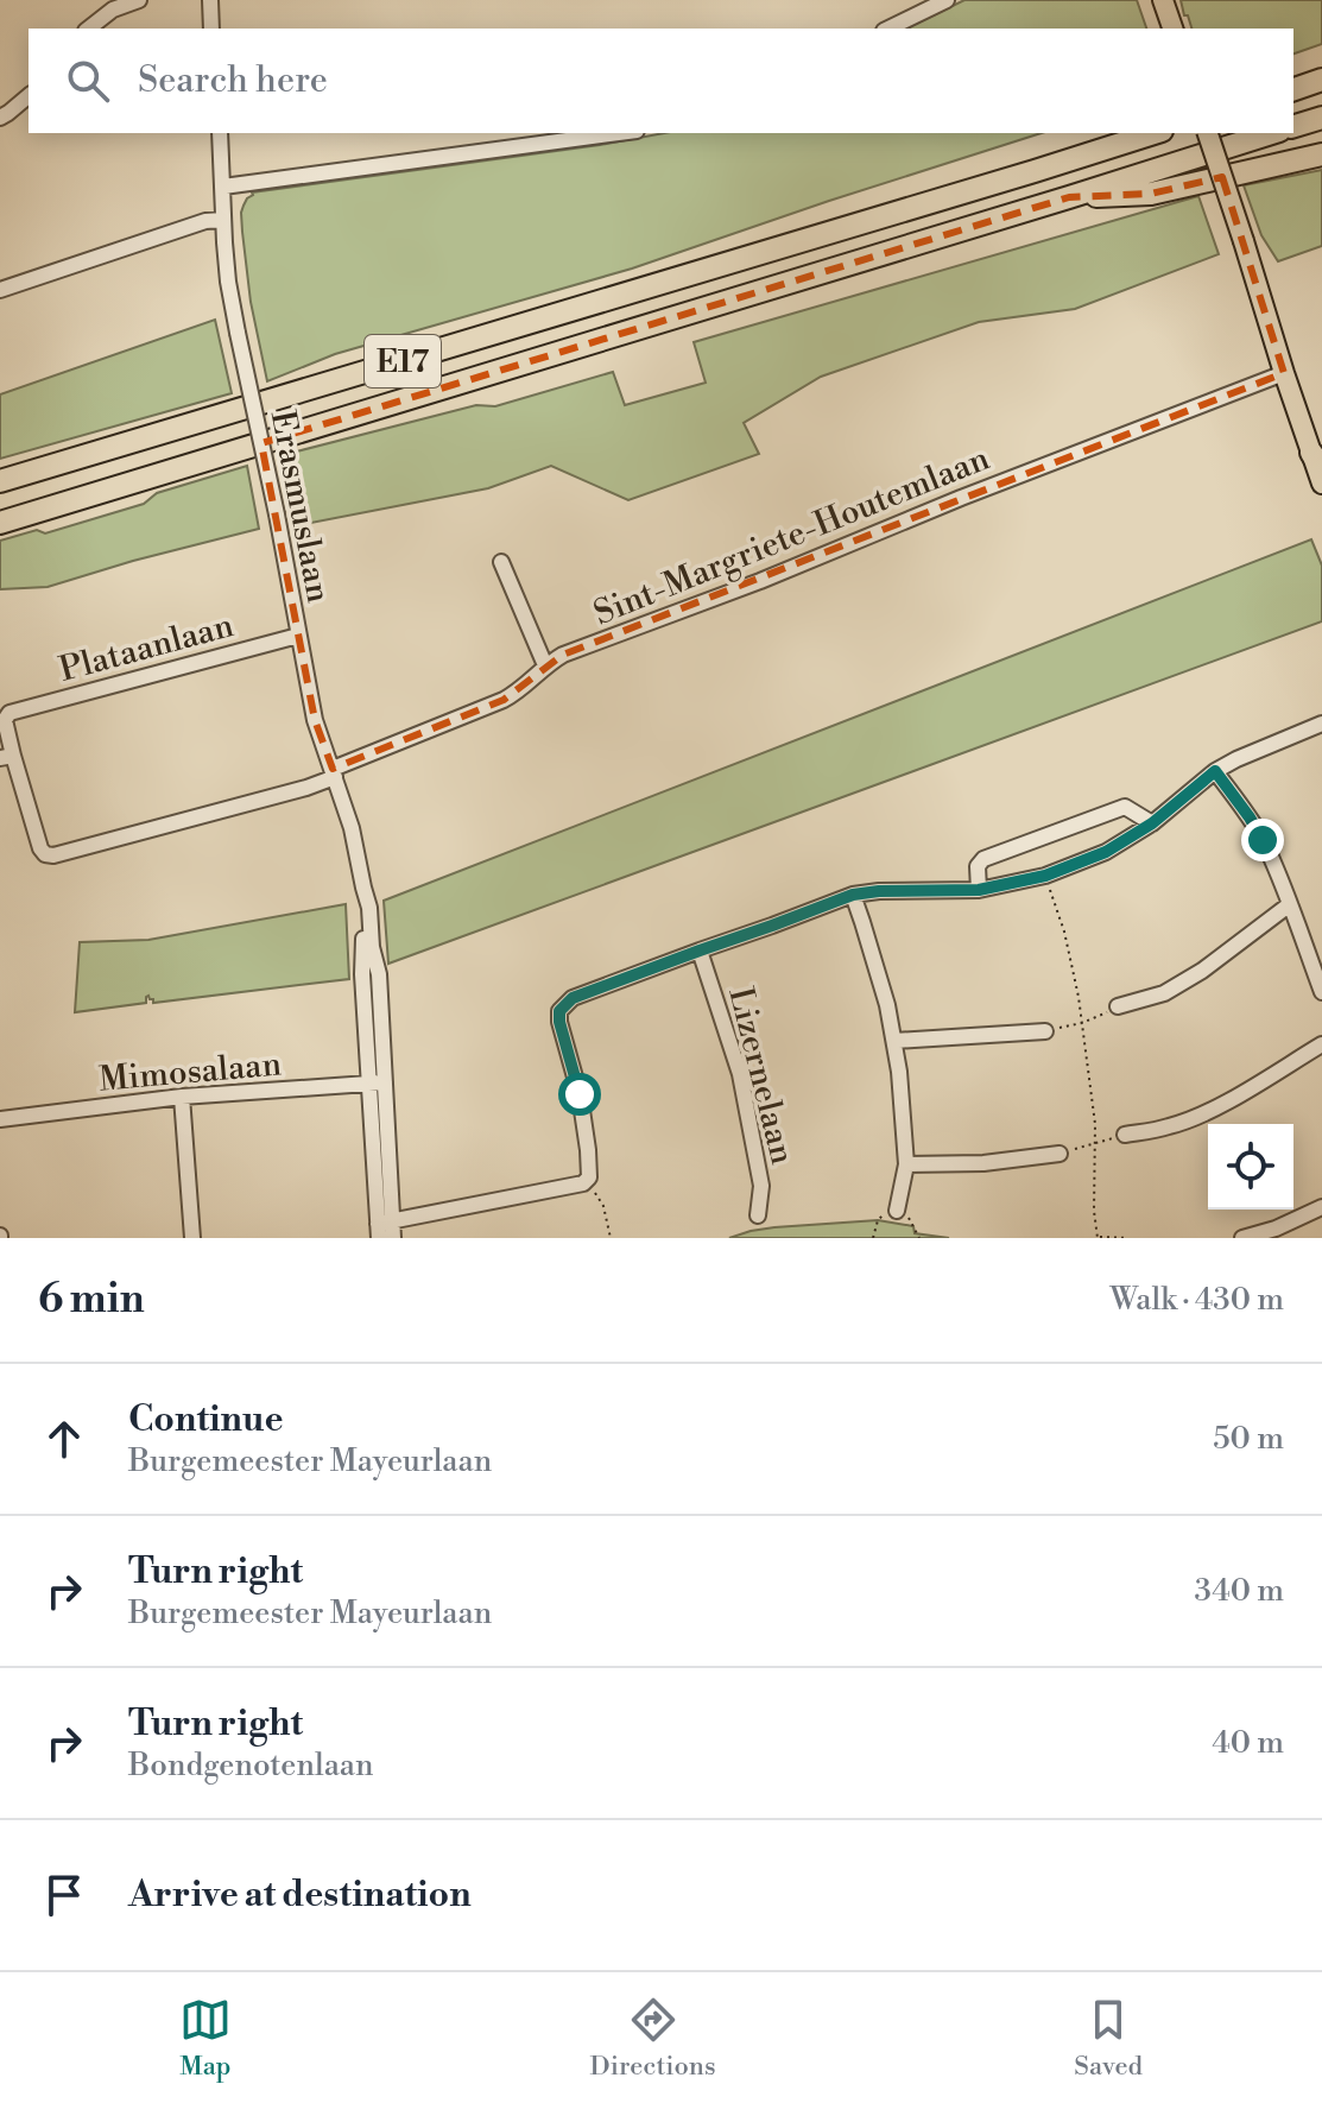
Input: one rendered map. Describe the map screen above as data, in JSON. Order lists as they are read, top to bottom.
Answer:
{
  "streets": {
    "highway": ["E17"],
    "street": [
      "Erasmuslaan",
      "Sint-Margriete-Houtemlaan",
      "Plataanlaan",
      "Mimosalaan",
      "Lizernelaan"
    ]
  },
  "crossings": [
    ["Erasmuslaan", "Sint-Margriete-Houtemlaan"],
    ["Erasmuslaan", "Plataanlaan"],
    ["Sint-Margriete-Houtemlaan", "Plataanlaan"]
  ],
  "page": {
    "search": "Search here",
    "heading": ["6 min", "Walk · 430 m"],
    "list": [
      ["Continue", "Burgemeester Mayeurlaan", "50 m"],
      ["Turn right", "Burgemeester Mayeurlaan", "340 m"],
      ["Turn right", "Bondgenotenlaan", "40 m"],
      "Arrive at destination"
    ],
    "nav": ["Map", "Directions", "Saved"]
  }
}
